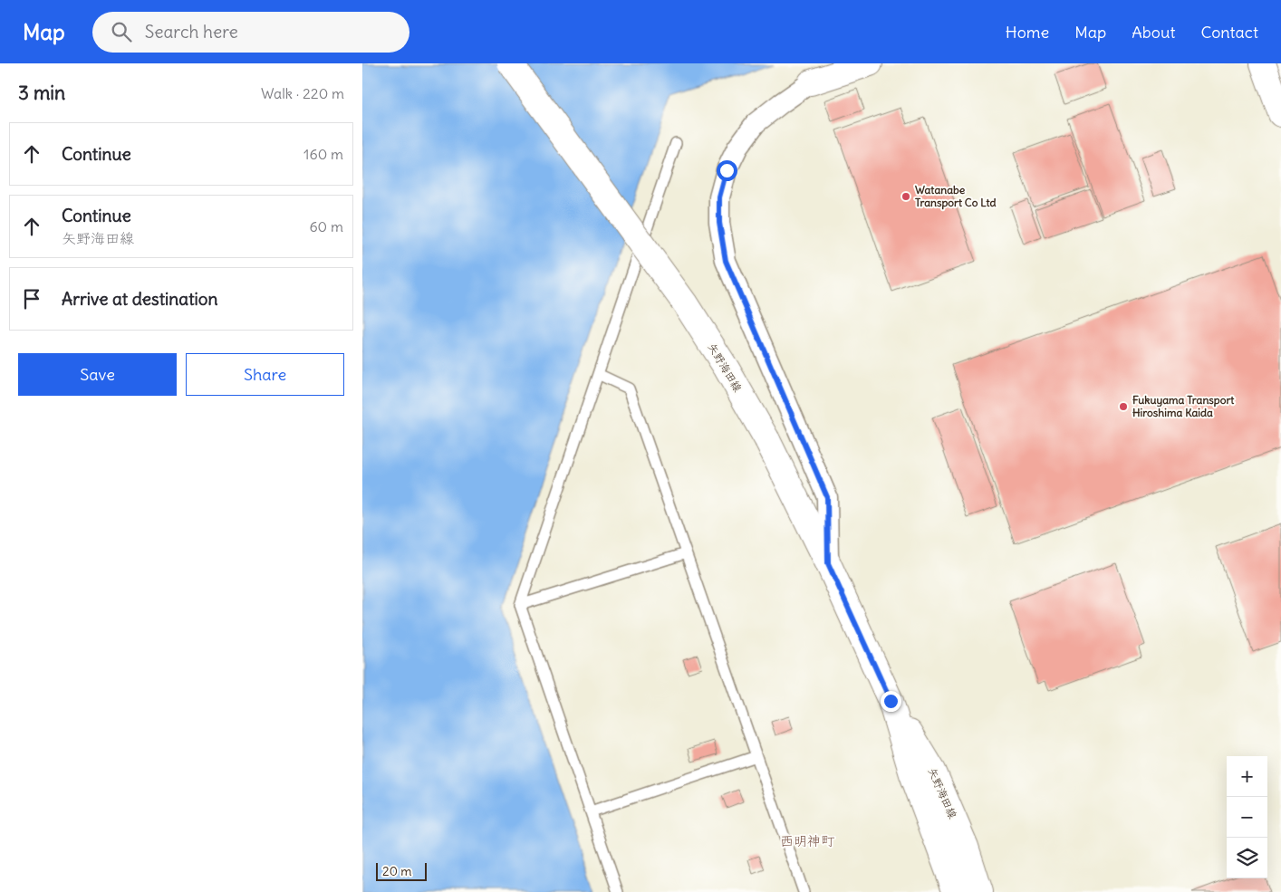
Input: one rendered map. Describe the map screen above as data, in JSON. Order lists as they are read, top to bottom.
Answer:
{
  "streets": {
    "main road": ["矢野海田線"]
  },
  "districts": ["西明神町"],
  "places": ["Watanabe Transport Co Ltd", "Fukuyama Transport Hiroshima Kaida"],
  "scale_bar": "20 m",
  "page": {
    "header": "Map",
    "search": "Search here",
    "nav": [
      "Home",
      "Map",
      "About",
      "Contact"
    ],
    "heading": ["3 min", "Walk · 220 m"],
    "list": [
      ["Continue", "160 m"],
      ["Continue", "矢野海田線", "60 m"],
      "Arrive at destination"
    ],
    "buttons": ["Save", "Share"],
    "map_buttons": ["+", "−"],
    "scale": "20 m"
  }
}
